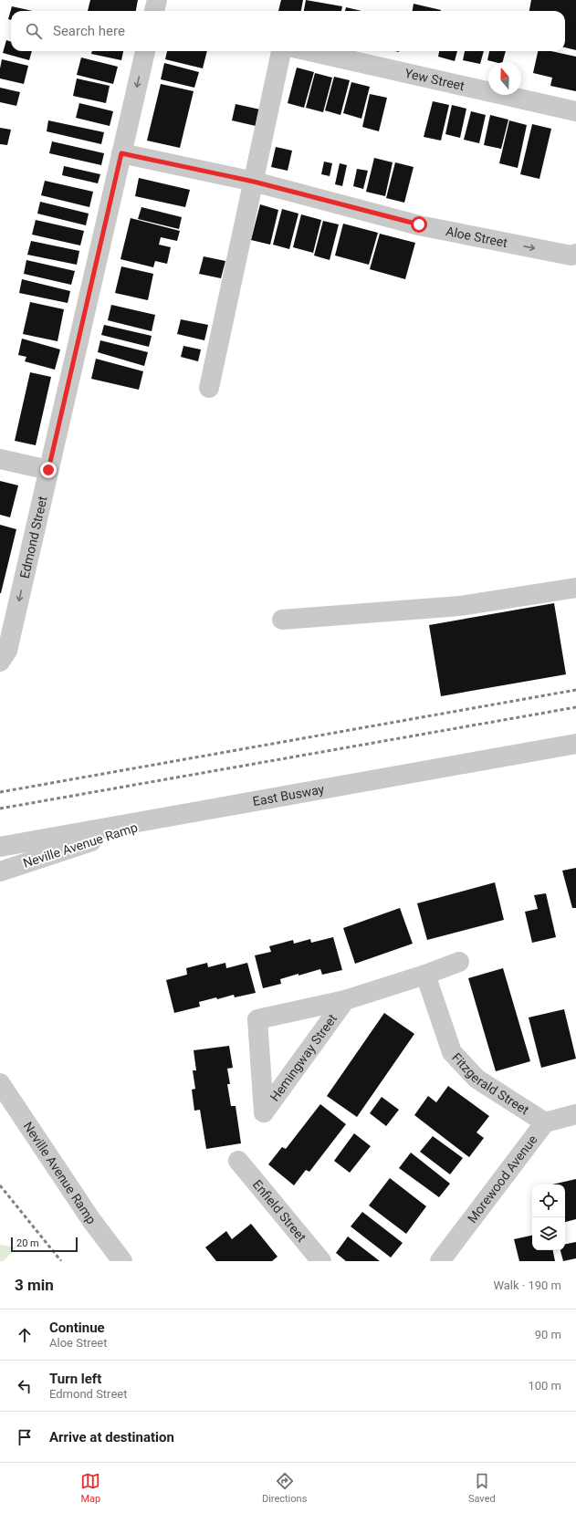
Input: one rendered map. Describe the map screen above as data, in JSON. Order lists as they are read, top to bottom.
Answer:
{
  "streets": {
    "street": [
      "Yew Street",
      "Aloe Street",
      "Edmond Street",
      "East Busway",
      "Neville Avenue Ramp",
      "Hemingway Street",
      "Fitzgerald Street",
      "Morewood Avenue",
      "Enfield Street"
    ]
  },
  "crossings": [
    ["Aloe Street", "Edmond Street"],
    ["East Busway", "Neville Avenue Ramp"],
    ["Fitzgerald Street", "Morewood Avenue"]
  ],
  "one_way": ["Aloe Street"],
  "scale_bar": "20 m",
  "north": "top",
  "page": {
    "search": "Search here",
    "scale": "20 m",
    "heading": ["3 min", "Walk · 190 m"],
    "list": [
      ["Continue", "Aloe Street", "90 m"],
      ["Turn left", "Edmond Street", "100 m"],
      "Arrive at destination"
    ],
    "nav": ["Map", "Directions", "Saved"]
  }
}
